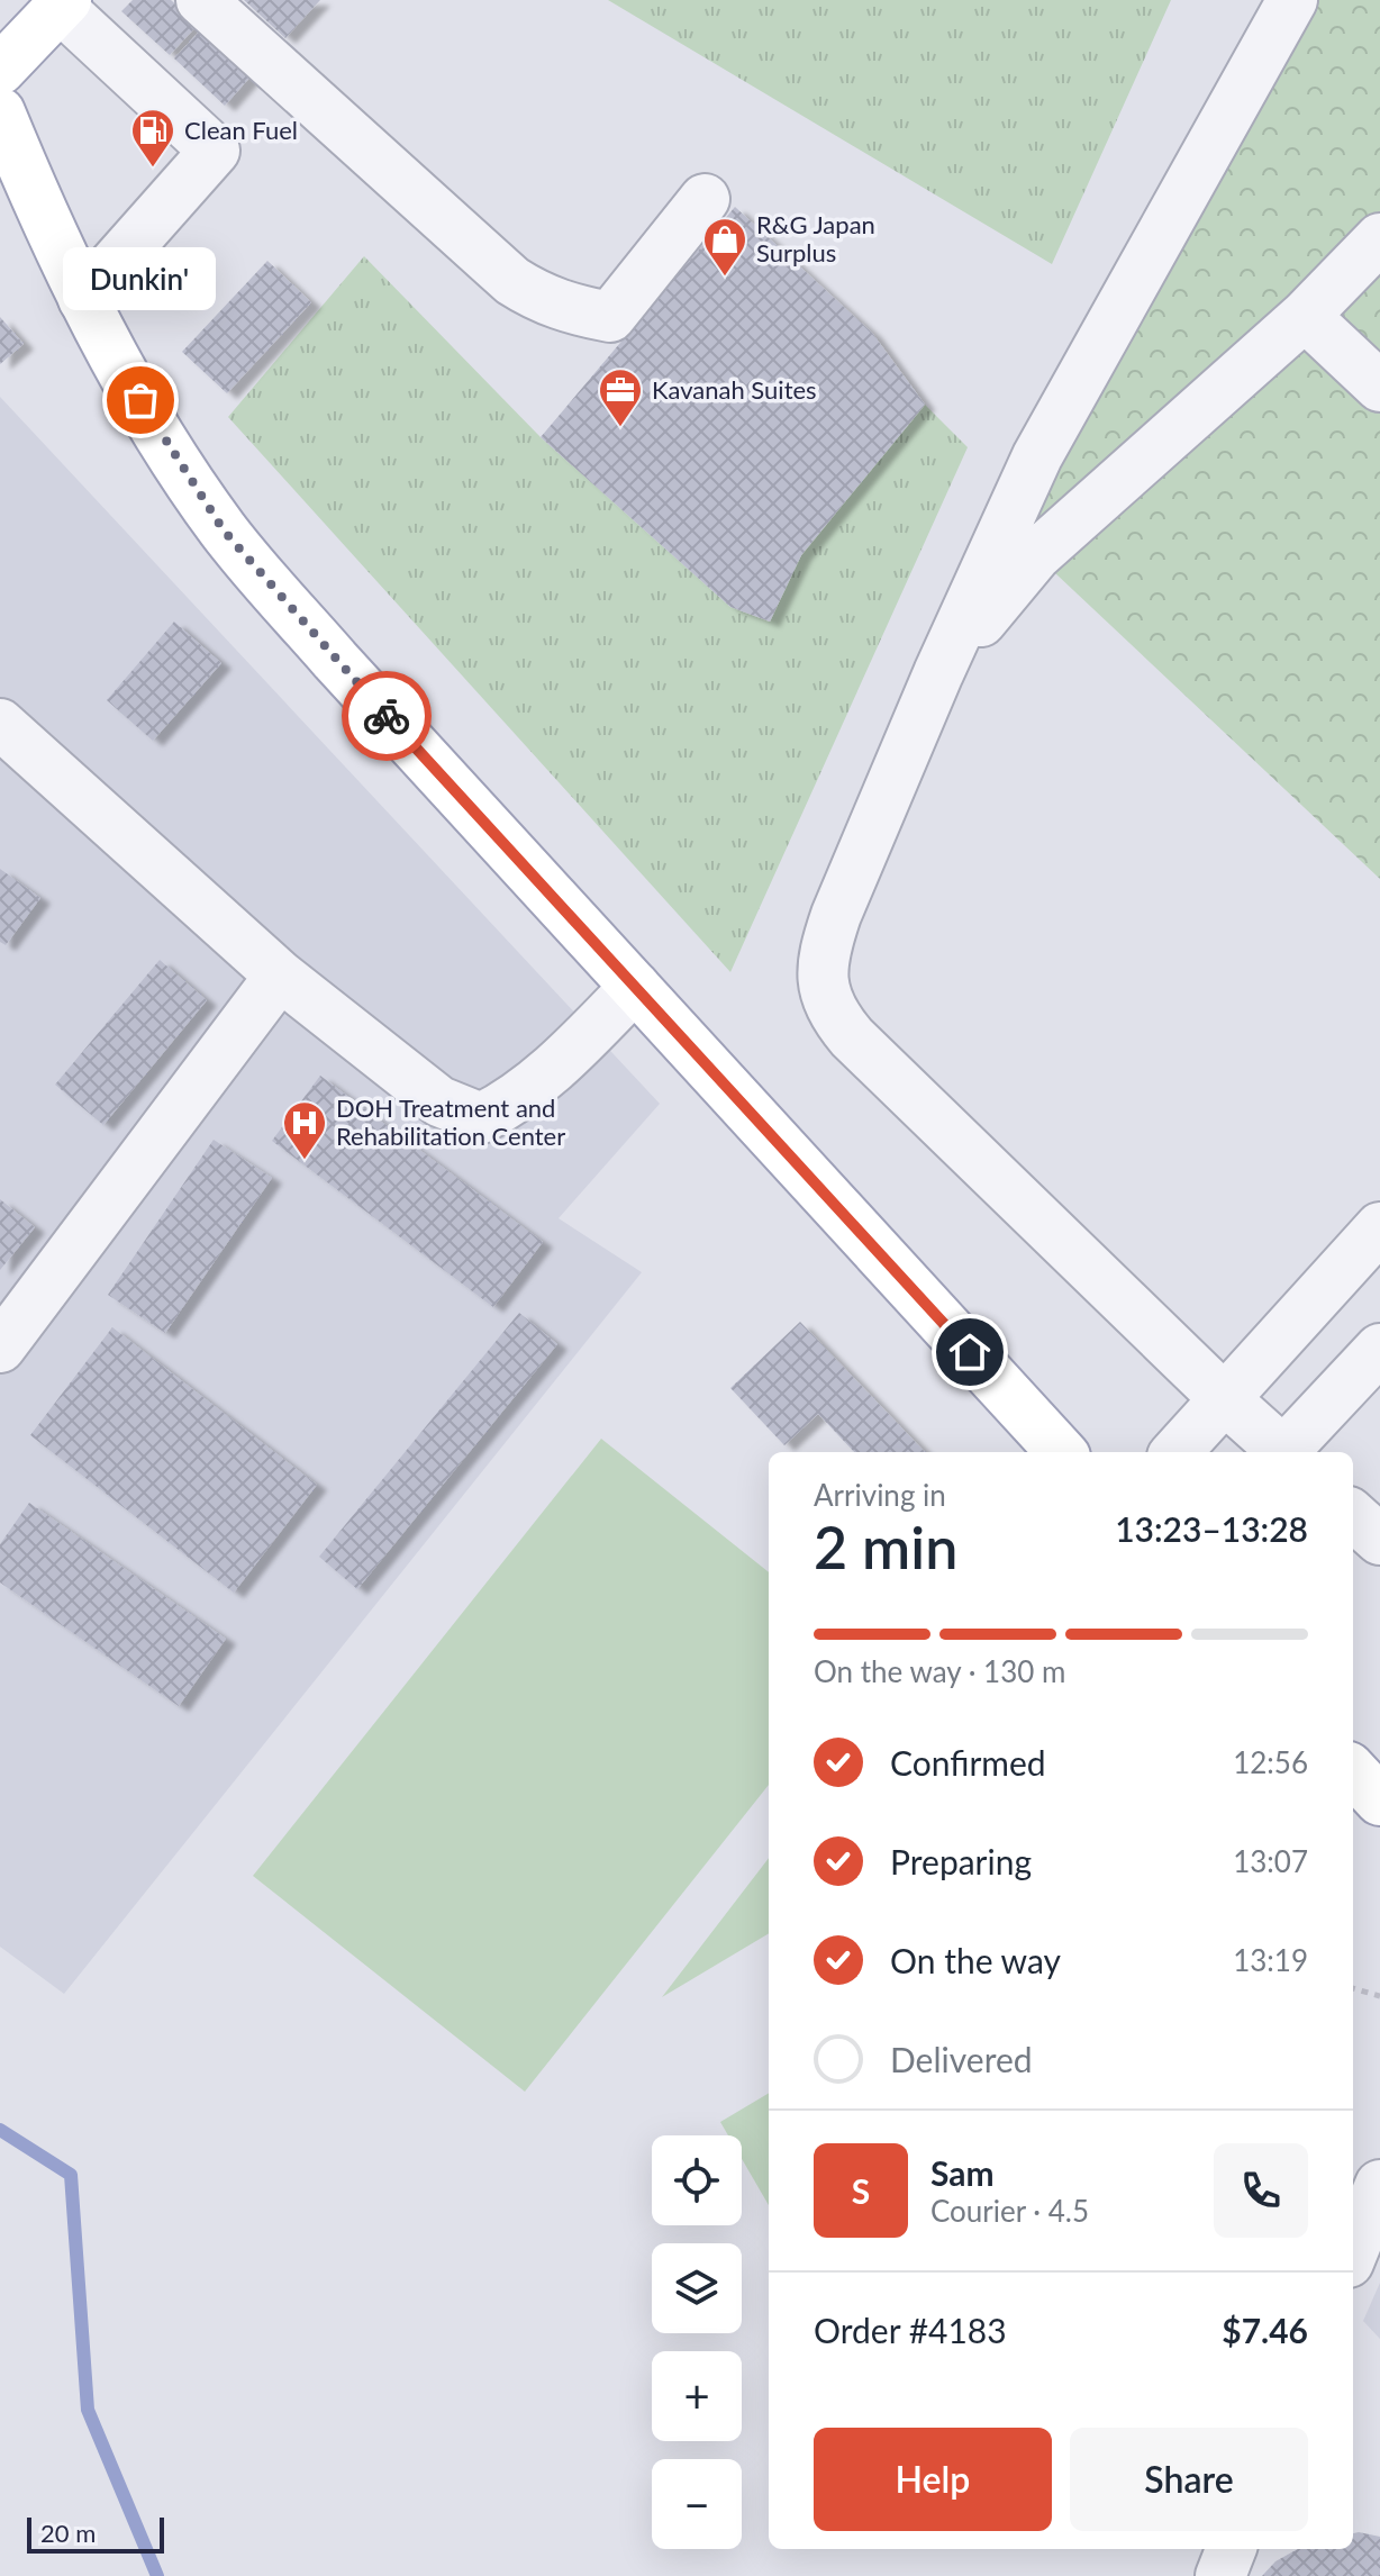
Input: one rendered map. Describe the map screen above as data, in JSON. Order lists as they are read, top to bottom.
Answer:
{
  "places": {
    "fuel station": ["Clean Fuel"],
    "shop": ["R&G Japan Surplus"],
    "other": ["Dunkin'"],
    "office": ["Kavanah Suites"],
    "hospital": ["DOH Treatment and Rehabilitation Center"]
  },
  "scale_bar": "20 m",
  "page": {
    "bubble": "Dunkin'",
    "heading": ["2 min", "Arriving in", "13:23–13:28"],
    "panel": [
      "Sam",
      "Courier · 4.5",
      "Order #4183",
      "$7.46"
    ],
    "bar": "On the way · 130 m",
    "list": [
      ["Confirmed", "12:56"],
      ["Preparing", "13:07"],
      ["On the way", "13:19"],
      "Delivered"
    ],
    "map_buttons": ["+", "−"],
    "round": "S",
    "buttons": ["Help", "Share"],
    "scale": "20 m"
  }
}
